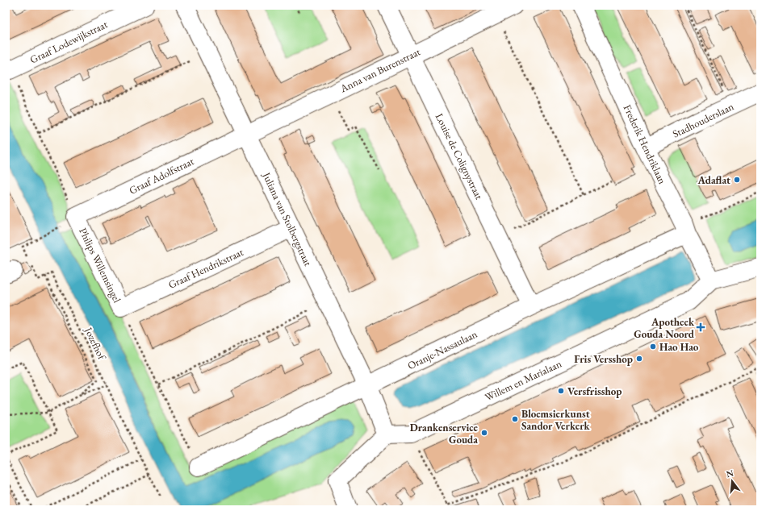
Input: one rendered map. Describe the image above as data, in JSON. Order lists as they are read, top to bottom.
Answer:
{
  "streets": {
    "street": [
      "Graaf Lodewijkstraat",
      "Anna van Burenstraat",
      "Stadhouderslaan",
      "Frederik Hendriklaan",
      "Louise de Colignystraat",
      "Graaf Adolfstraat",
      "Juliana van Stolbergstraat",
      "Philips Willemsingel",
      "Graaf Hendrikstraat",
      "Oranje-Nassaulaan",
      "Willem en Marialaan"
    ],
    "path": ["Jozefhof"]
  },
  "crossings": [
    ["Graaf Lodewijkstraat", "Philips Willemsingel"],
    ["Anna van Burenstraat", "Louise de Colignystraat"],
    ["Anna van Burenstraat", "Graaf Adolfstraat"],
    ["Anna van Burenstraat", "Juliana van Stolbergstraat"],
    ["Stadhouderslaan", "Frederik Hendriklaan"],
    ["Frederik Hendriklaan", "Oranje-Nassaulaan"],
    ["Frederik Hendriklaan", "Willem en Marialaan"],
    ["Louise de Colignystraat", "Oranje-Nassaulaan"],
    ["Graaf Adolfstraat", "Juliana van Stolbergstraat"],
    ["Graaf Adolfstraat", "Philips Willemsingel"],
    ["Juliana van Stolbergstraat", "Graaf Hendrikstraat"],
    ["Juliana van Stolbergstraat", "Oranje-Nassaulaan"],
    ["Juliana van Stolbergstraat", "Willem en Marialaan"],
    ["Philips Willemsingel", "Graaf Hendrikstraat"],
    ["Philips Willemsingel", "Oranje-Nassaulaan"]
  ],
  "places": {
    "other": [
      "Adaflat",
      "Hao Hao",
      "Fris Versshop",
      "Versfrisshop",
      "Bloemsierkunst Sandor Verkerk",
      "Drankenservice Gouda"
    ],
    "health": ["Apotheek Gouda Noord"]
  },
  "north": "top"
}
